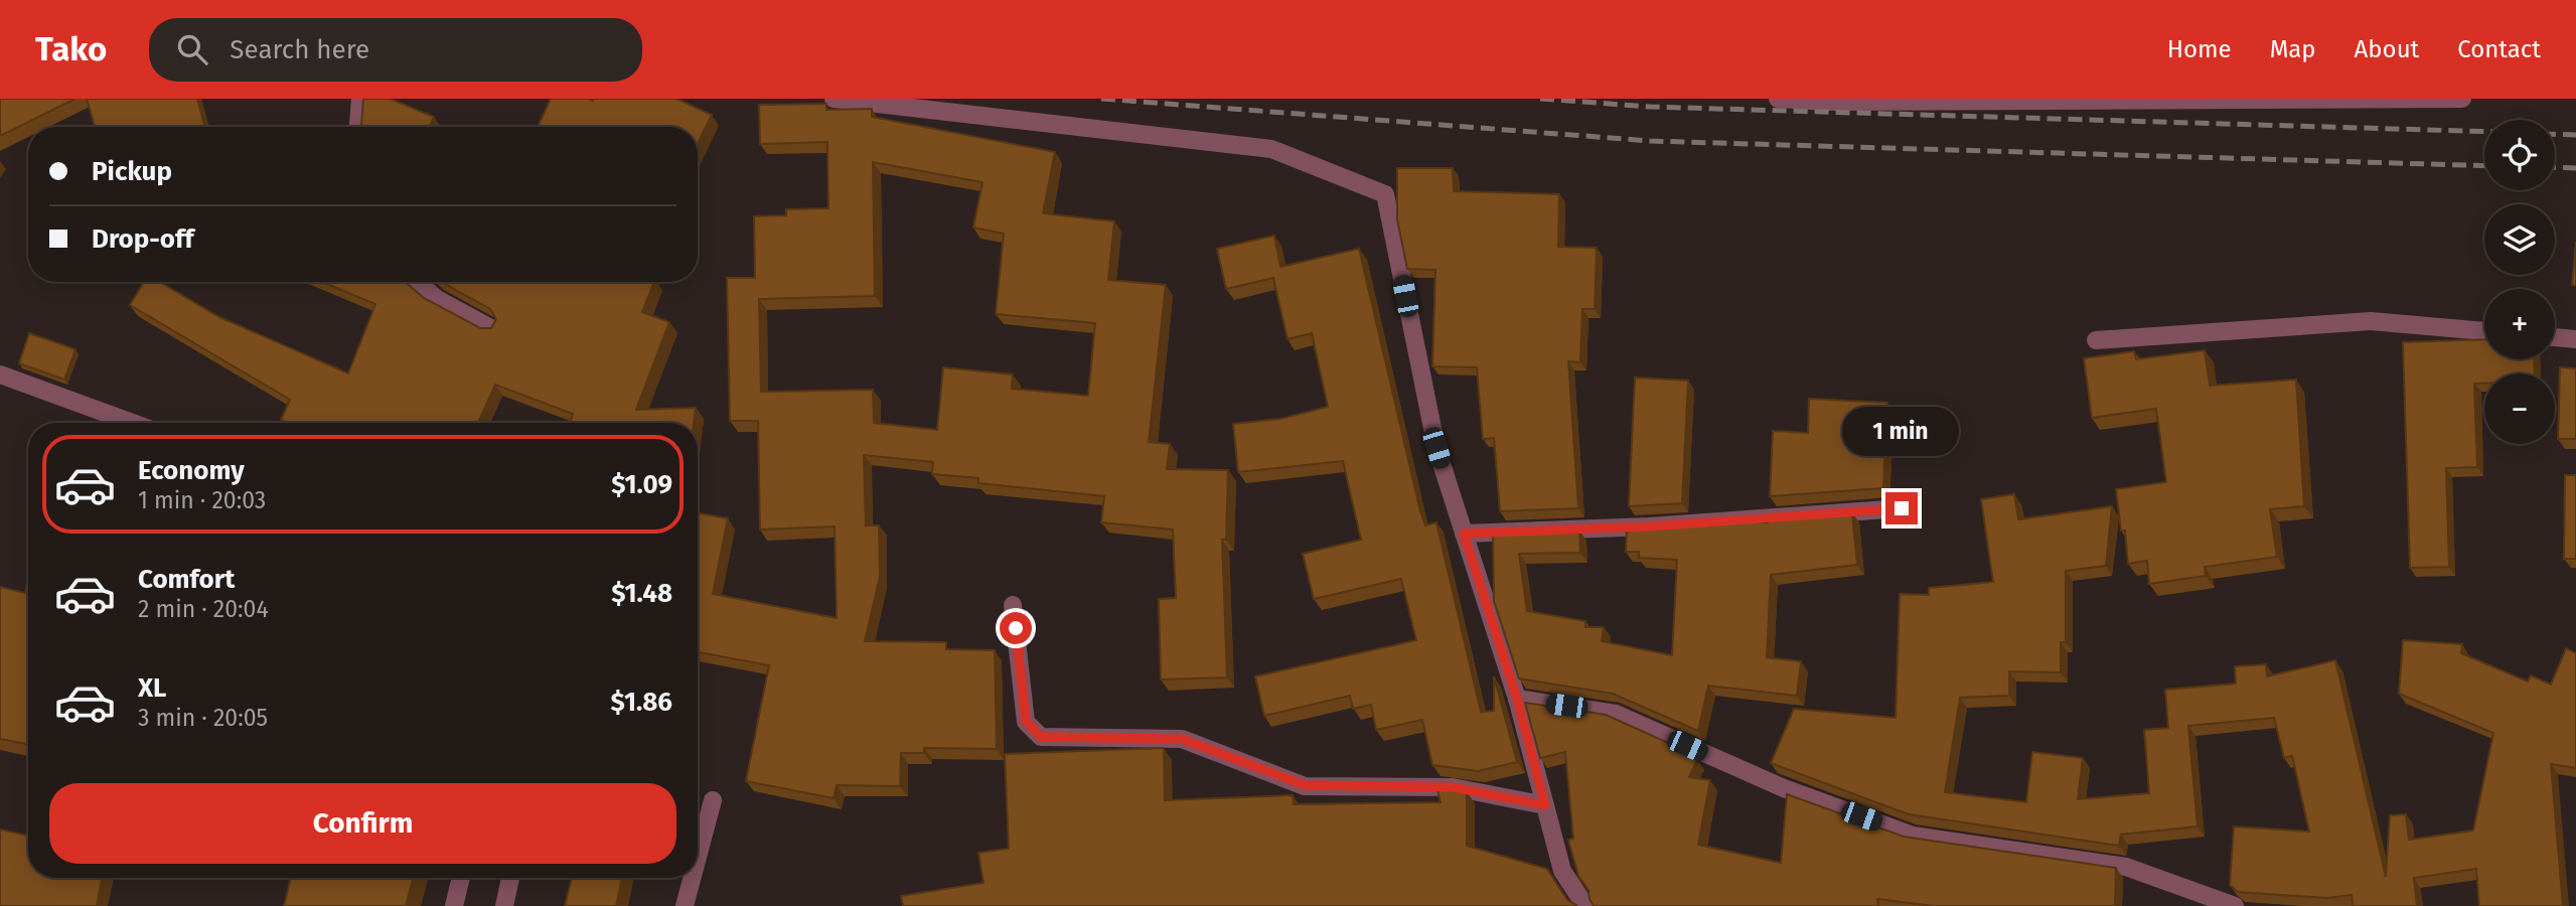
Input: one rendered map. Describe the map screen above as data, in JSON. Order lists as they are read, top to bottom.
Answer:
{
  "page": {
    "header": "Tako",
    "search": "Search here",
    "nav": [
      "Home",
      "Map",
      "About",
      "Contact"
    ],
    "map_buttons": ["+", "−"],
    "banner": ["Pickup", "Drop-off"],
    "bubble": "1 min",
    "list": [
      {
        "name": "Economy",
        "note": "1 min · 20:03",
        "value": "$1.09"
      },
      {
        "name": "Comfort",
        "note": "2 min · 20:04",
        "value": "$1.48"
      },
      {
        "name": "XL",
        "note": "3 min · 20:05",
        "value": "$1.86"
      }
    ],
    "buttons": "Confirm"
  }
}
